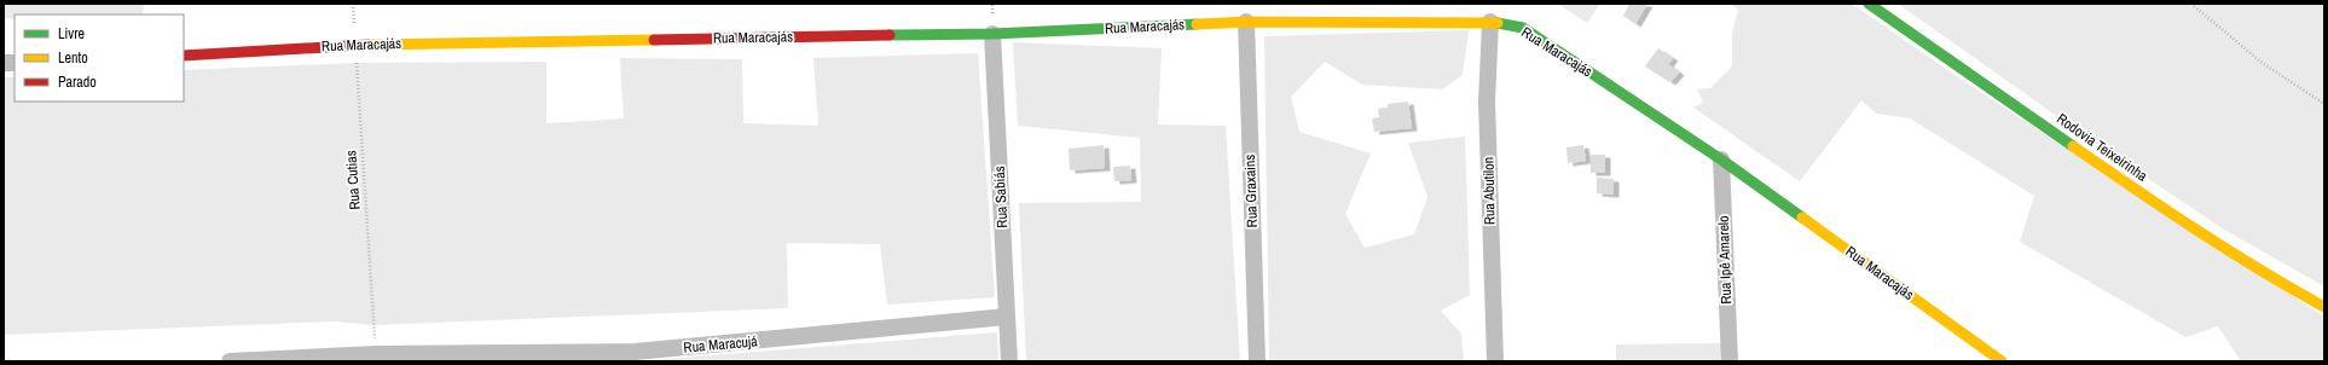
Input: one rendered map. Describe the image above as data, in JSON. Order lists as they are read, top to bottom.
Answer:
{
  "streets": {
    "street": [
      "Rua Maracajás",
      "Rodovia Teixeirinha",
      "Rua Graxains",
      "Rua Abutilon",
      "Rua Sabiás",
      "Rua Ipê Amarelo",
      "Rua Maracujá"
    ],
    "path": ["Rua Cutias"]
  },
  "crossings": [
    ["Rua Maracajás", "Rua Cutias"],
    ["Rua Maracajás", "Rua Graxains"],
    ["Rua Maracajás", "Rua Abutilon"],
    ["Rua Maracajás", "Rua Sabiás"],
    ["Rua Maracajás", "Rua Ipê Amarelo"],
    ["Rua Cutias", "Rua Maracujá"],
    ["Rua Sabiás", "Rua Maracujá"]
  ],
  "legend": ["Livre", "Lento", "Parado"]
}
